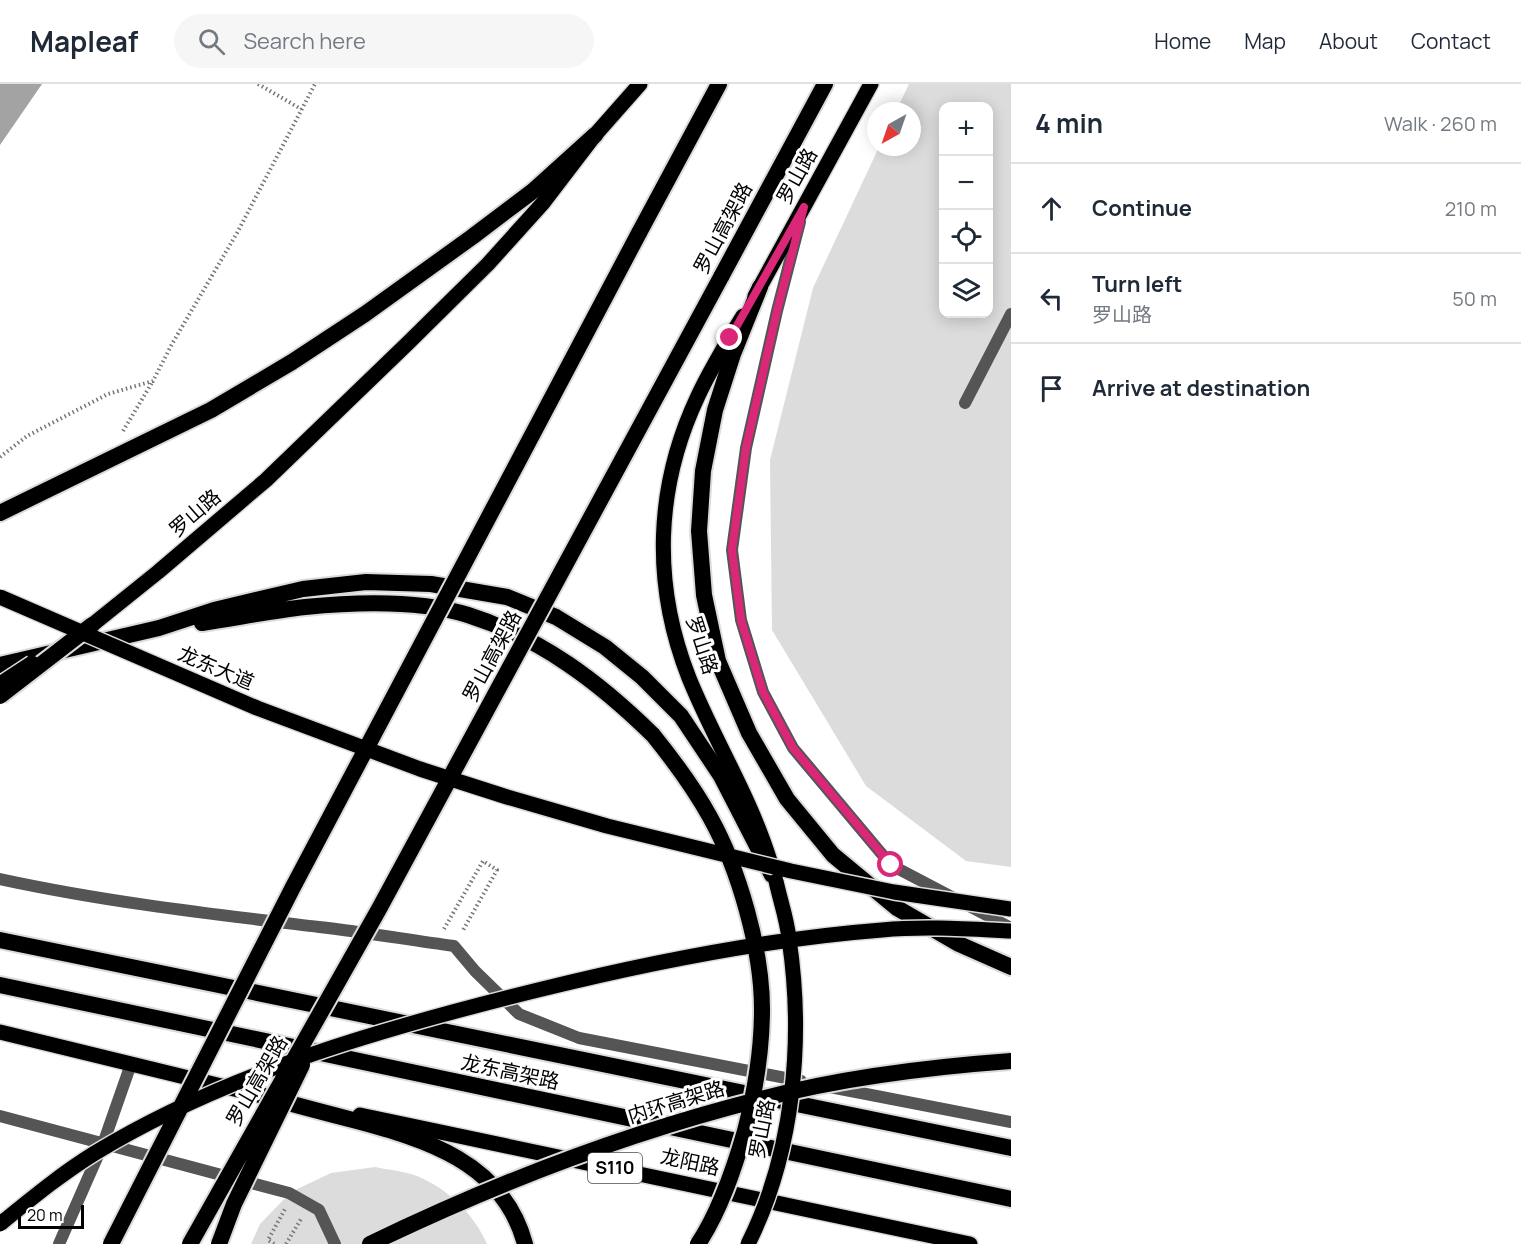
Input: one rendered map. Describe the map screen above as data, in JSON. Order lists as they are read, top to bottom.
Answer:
{
  "streets": {
    "highway": ["罗山高架路", "龙东高架路", "内环高架路"],
    "main road": [
      "罗山路",
      "龙东大道",
      "龙阳路",
      "S110"
    ]
  },
  "scale_bar": "20 m",
  "north": "bottom left",
  "page": {
    "header": "Mapleaf",
    "search": "Search here",
    "nav": [
      "Home",
      "Map",
      "About",
      "Contact"
    ],
    "heading": ["4 min", "Walk · 260 m"],
    "map_buttons": ["+", "−"],
    "list": [
      ["Continue", "210 m"],
      ["Turn left", "罗山路", "50 m"],
      "Arrive at destination"
    ],
    "scale": "20 m"
  }
}
